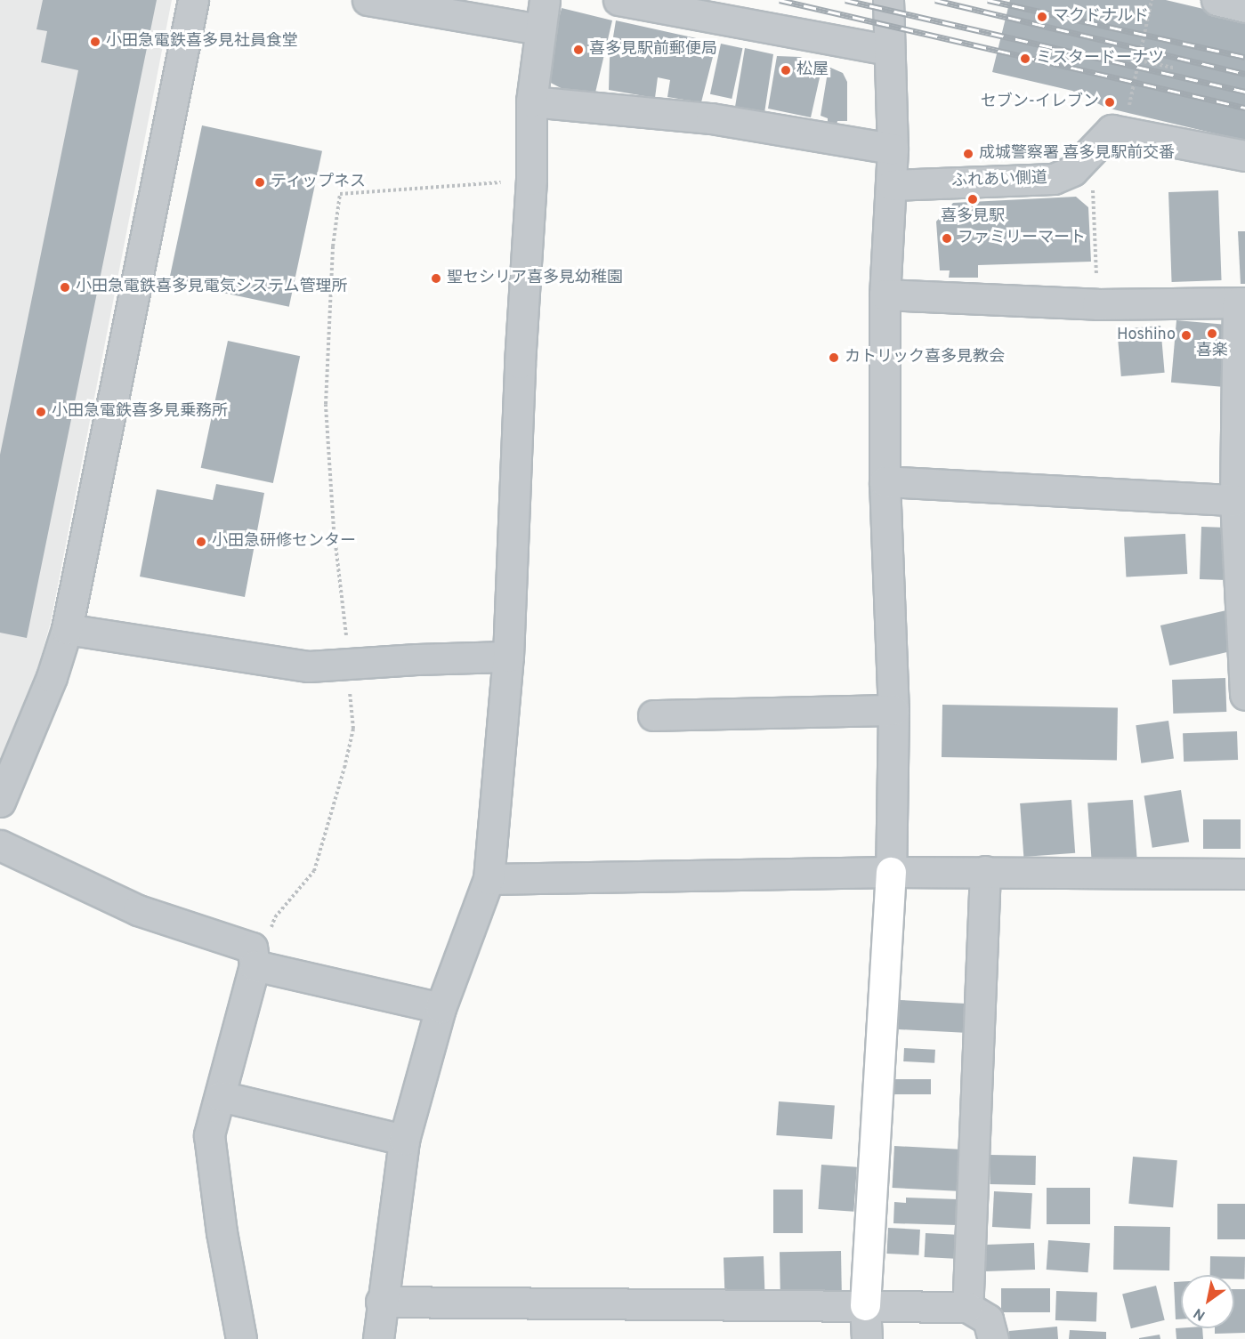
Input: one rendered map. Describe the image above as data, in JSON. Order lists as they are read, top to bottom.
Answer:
{
  "streets": {
    "street": ["ふれあい側道"]
  },
  "places": [
    "マクドナルド",
    "小田急電鉄喜多見社員食堂",
    "喜多見駅前郵便局",
    "ミスタードーナツ",
    "松屋",
    "セブン-イレブン",
    "成城警察署 喜多見駅前交番",
    "ティップネス",
    "喜多見駅",
    "ファミリーマート",
    "聖セシリア喜多見幼稚園",
    "小田急電鉄喜多見電気システム管理所",
    "喜楽",
    "Hoshino",
    "カトリック喜多見教会",
    "小田急電鉄喜多見乗務所",
    "小田急研修センター"
  ],
  "north": "bottom left"
}
